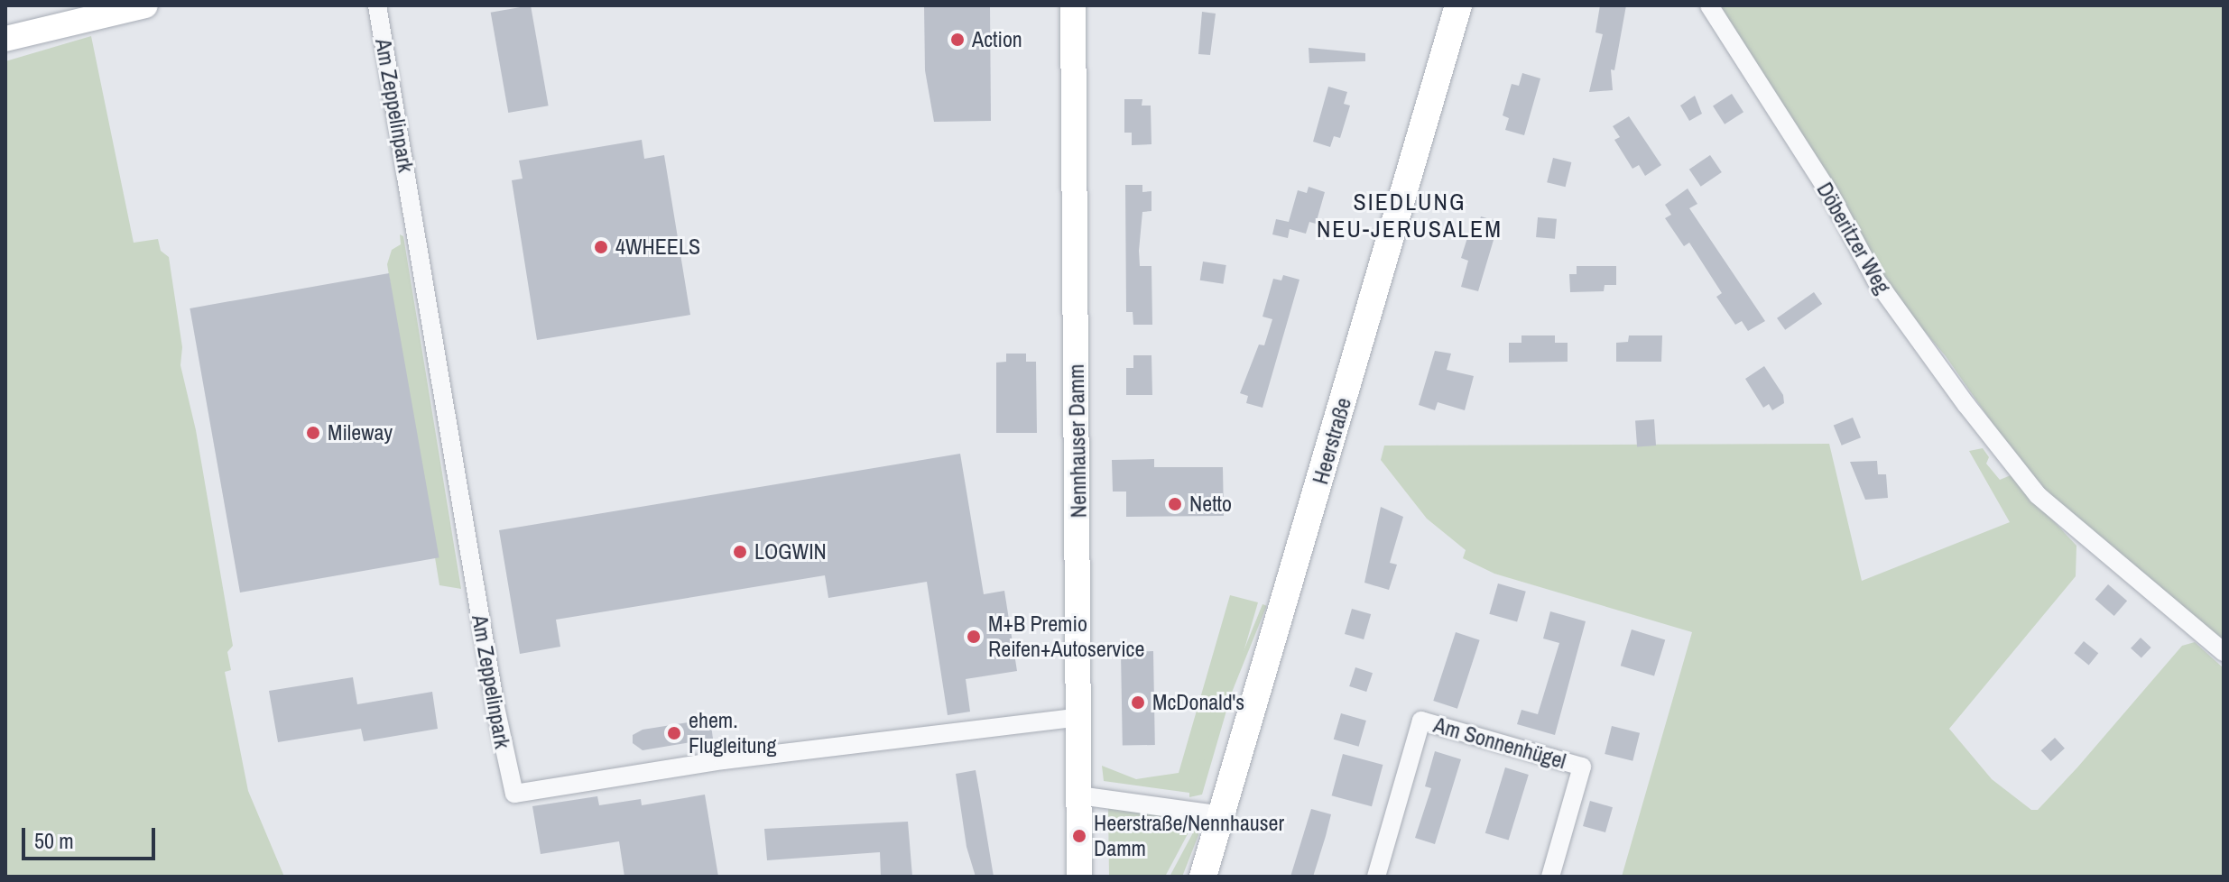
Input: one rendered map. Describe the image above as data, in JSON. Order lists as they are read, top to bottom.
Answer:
{
  "streets": {
    "main road": ["Nennhauser Damm", "Heerstraße"],
    "street": ["Am Zeppelinpark", "Döberitzer Weg", "Am Sonnenhügel"]
  },
  "crossings": [
    ["Am Zeppelinpark", "Nennhauser Damm"]
  ],
  "districts": ["SIEDLUNG NEU-JERUSALEM"],
  "places": [
    "Action",
    "4WHEELS",
    "Mileway",
    "Netto",
    "LOGWIN",
    "M+B Premio Reifen+Autoservice",
    "McDonald's",
    "ehem. Flugleitung",
    "Heerstraße/Nennhauser Damm"
  ],
  "scale_bar": "50 m"
}
